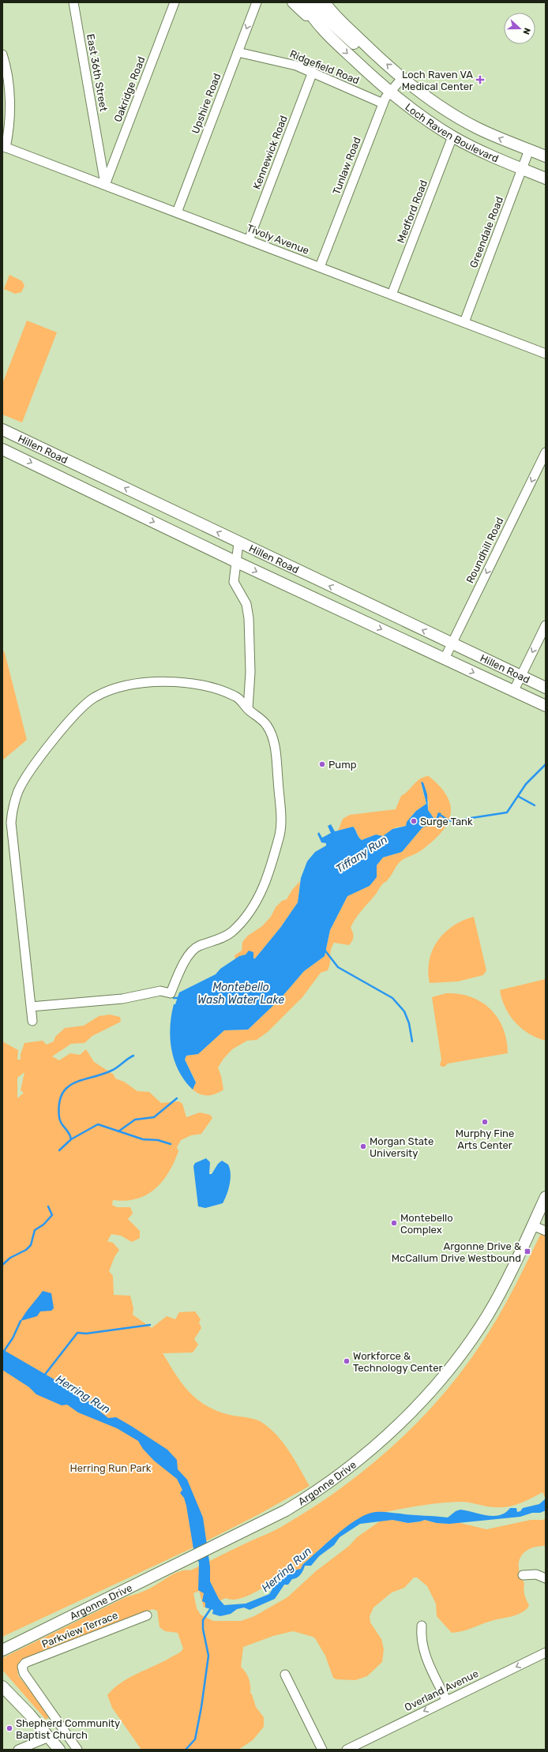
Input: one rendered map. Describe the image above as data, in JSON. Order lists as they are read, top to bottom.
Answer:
{
  "streets": {
    "main road": ["Loch Raven Boulevard", "Hillen Road", "Argonne Drive"],
    "street": [
      "Ridgefield Road",
      "East 36th Street",
      "Oakridge Road",
      "Upshire Road",
      "Kennewick Road",
      "Tunlaw Road",
      "Medford Road",
      "Greendale Road",
      "Tivoly Avenue",
      "Roundhill Road",
      "Parkview Terrace",
      "Overland Avenue"
    ]
  },
  "crossings": [
    ["Ridgefield Road", "Upshire Road"],
    ["Ridgefield Road", "Kennewick Road"],
    ["Ridgefield Road", "Tunlaw Road"],
    ["East 36th Street", "Oakridge Road"],
    ["East 36th Street", "Tivoly Avenue"],
    ["Oakridge Road", "Tivoly Avenue"],
    ["Upshire Road", "Tivoly Avenue"],
    ["Loch Raven Boulevard", "Tunlaw Road"],
    ["Loch Raven Boulevard", "Medford Road"],
    ["Loch Raven Boulevard", "Greendale Road"],
    ["Kennewick Road", "Tivoly Avenue"],
    ["Tunlaw Road", "Tivoly Avenue"],
    ["Medford Road", "Tivoly Avenue"],
    ["Greendale Road", "Tivoly Avenue"],
    ["Hillen Road", "Roundhill Road"]
  ],
  "one_way": ["Roundhill Road", "Overland Avenue"],
  "water": ["Tiffany Run", "Montebello Wash Water Lake", "Herring Run"],
  "parks": ["Herring Run Park"],
  "places": {
    "health": ["Loch Raven VA Medical Center"],
    "other": [
      "Pump",
      "Surge Tank",
      "Murphy Fine Arts Center",
      "Morgan State University",
      "Montebello Complex",
      "Workforce & Technology Center",
      "Shepherd Community Baptist Church"
    ],
    "transit": ["Argonne Drive & McCallum Drive Westbound"]
  },
  "north": "right"
}
